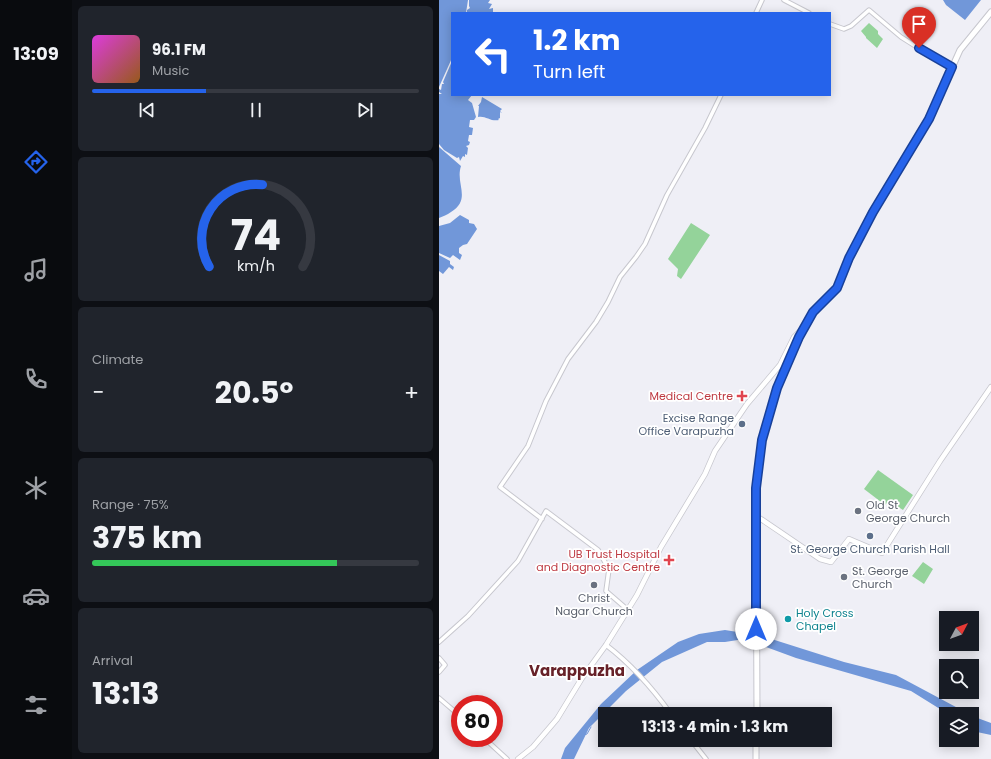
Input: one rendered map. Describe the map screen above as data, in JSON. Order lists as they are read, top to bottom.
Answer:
{
  "districts": ["Varappuzha"],
  "places": {
    "health": ["Medical Centre", "UB Trust Hospital and Diagnostic Centre"],
    "other": [
      "Excise Range Office Varapuzha",
      "Old St George Church",
      "St. George Church Parish Hall",
      "St. George Church",
      "Christ Nagar Church",
      "Holy Cross Chapel"
    ]
  },
  "north": "top right",
  "page": {
    "tabs": "13:09",
    "turn": ["1.2 km", "Turn left"],
    "song": ["96.1 FM", "Music"],
    "tile": [
      "Climate",
      ["Range · 75%", "375 km"],
      ["Arrival", "13:13"]
    ],
    "heat": ["−", "20.5°", "+"],
    "limit": "80",
    "trip": "13:13 · 4 min · 1.3 km",
    "gauge": ["74", "km/h"]
  }
}
